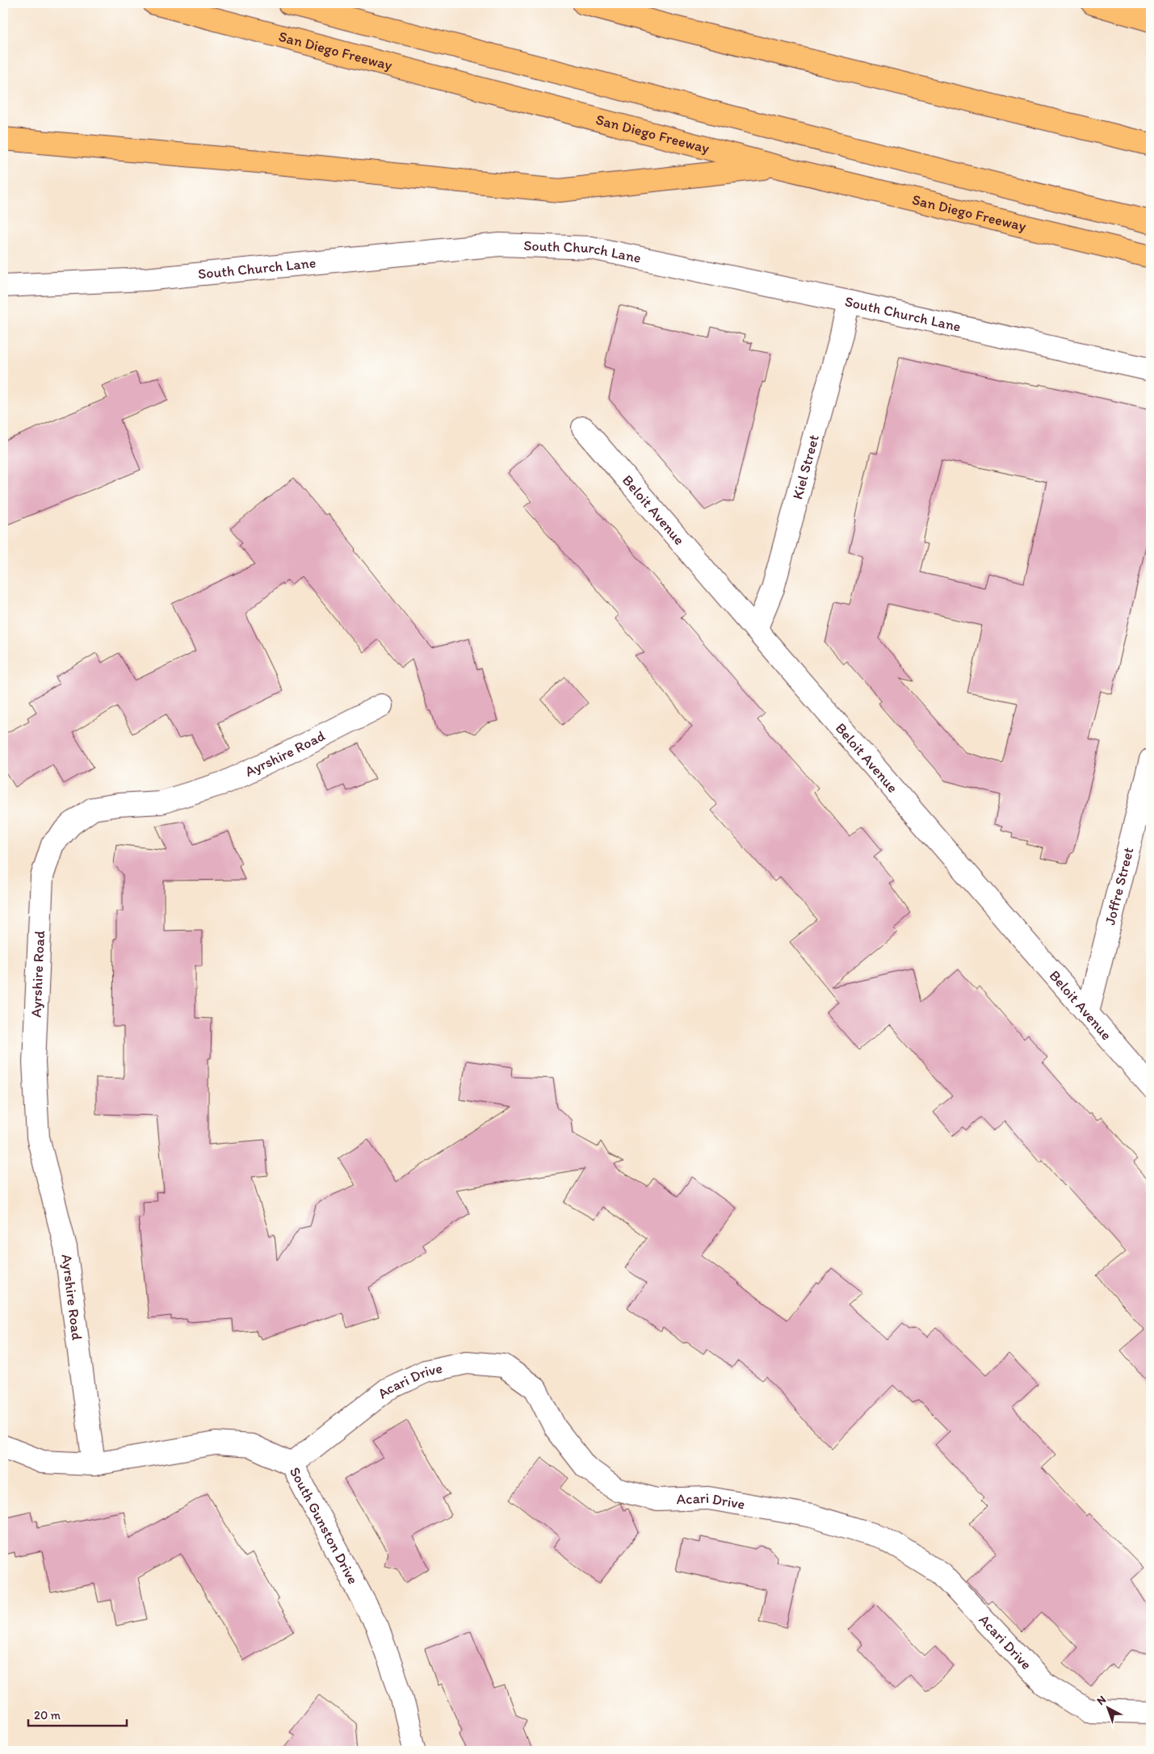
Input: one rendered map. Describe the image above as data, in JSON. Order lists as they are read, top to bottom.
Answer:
{
  "streets": {
    "highway": ["San Diego Freeway"],
    "street": [
      "South Church Lane",
      "Kiel Street",
      "Beloit Avenue",
      "Ayrshire Road",
      "Joffre Street",
      "Acari Drive",
      "South Gunston Drive"
    ]
  },
  "crossings": [
    ["South Church Lane", "Kiel Street"],
    ["Kiel Street", "Beloit Avenue"],
    ["Beloit Avenue", "Joffre Street"],
    ["Ayrshire Road", "South Gunston Drive"],
    ["Acari Drive", "South Gunston Drive"]
  ],
  "scale_bar": "20 m",
  "north": "top left"
}
